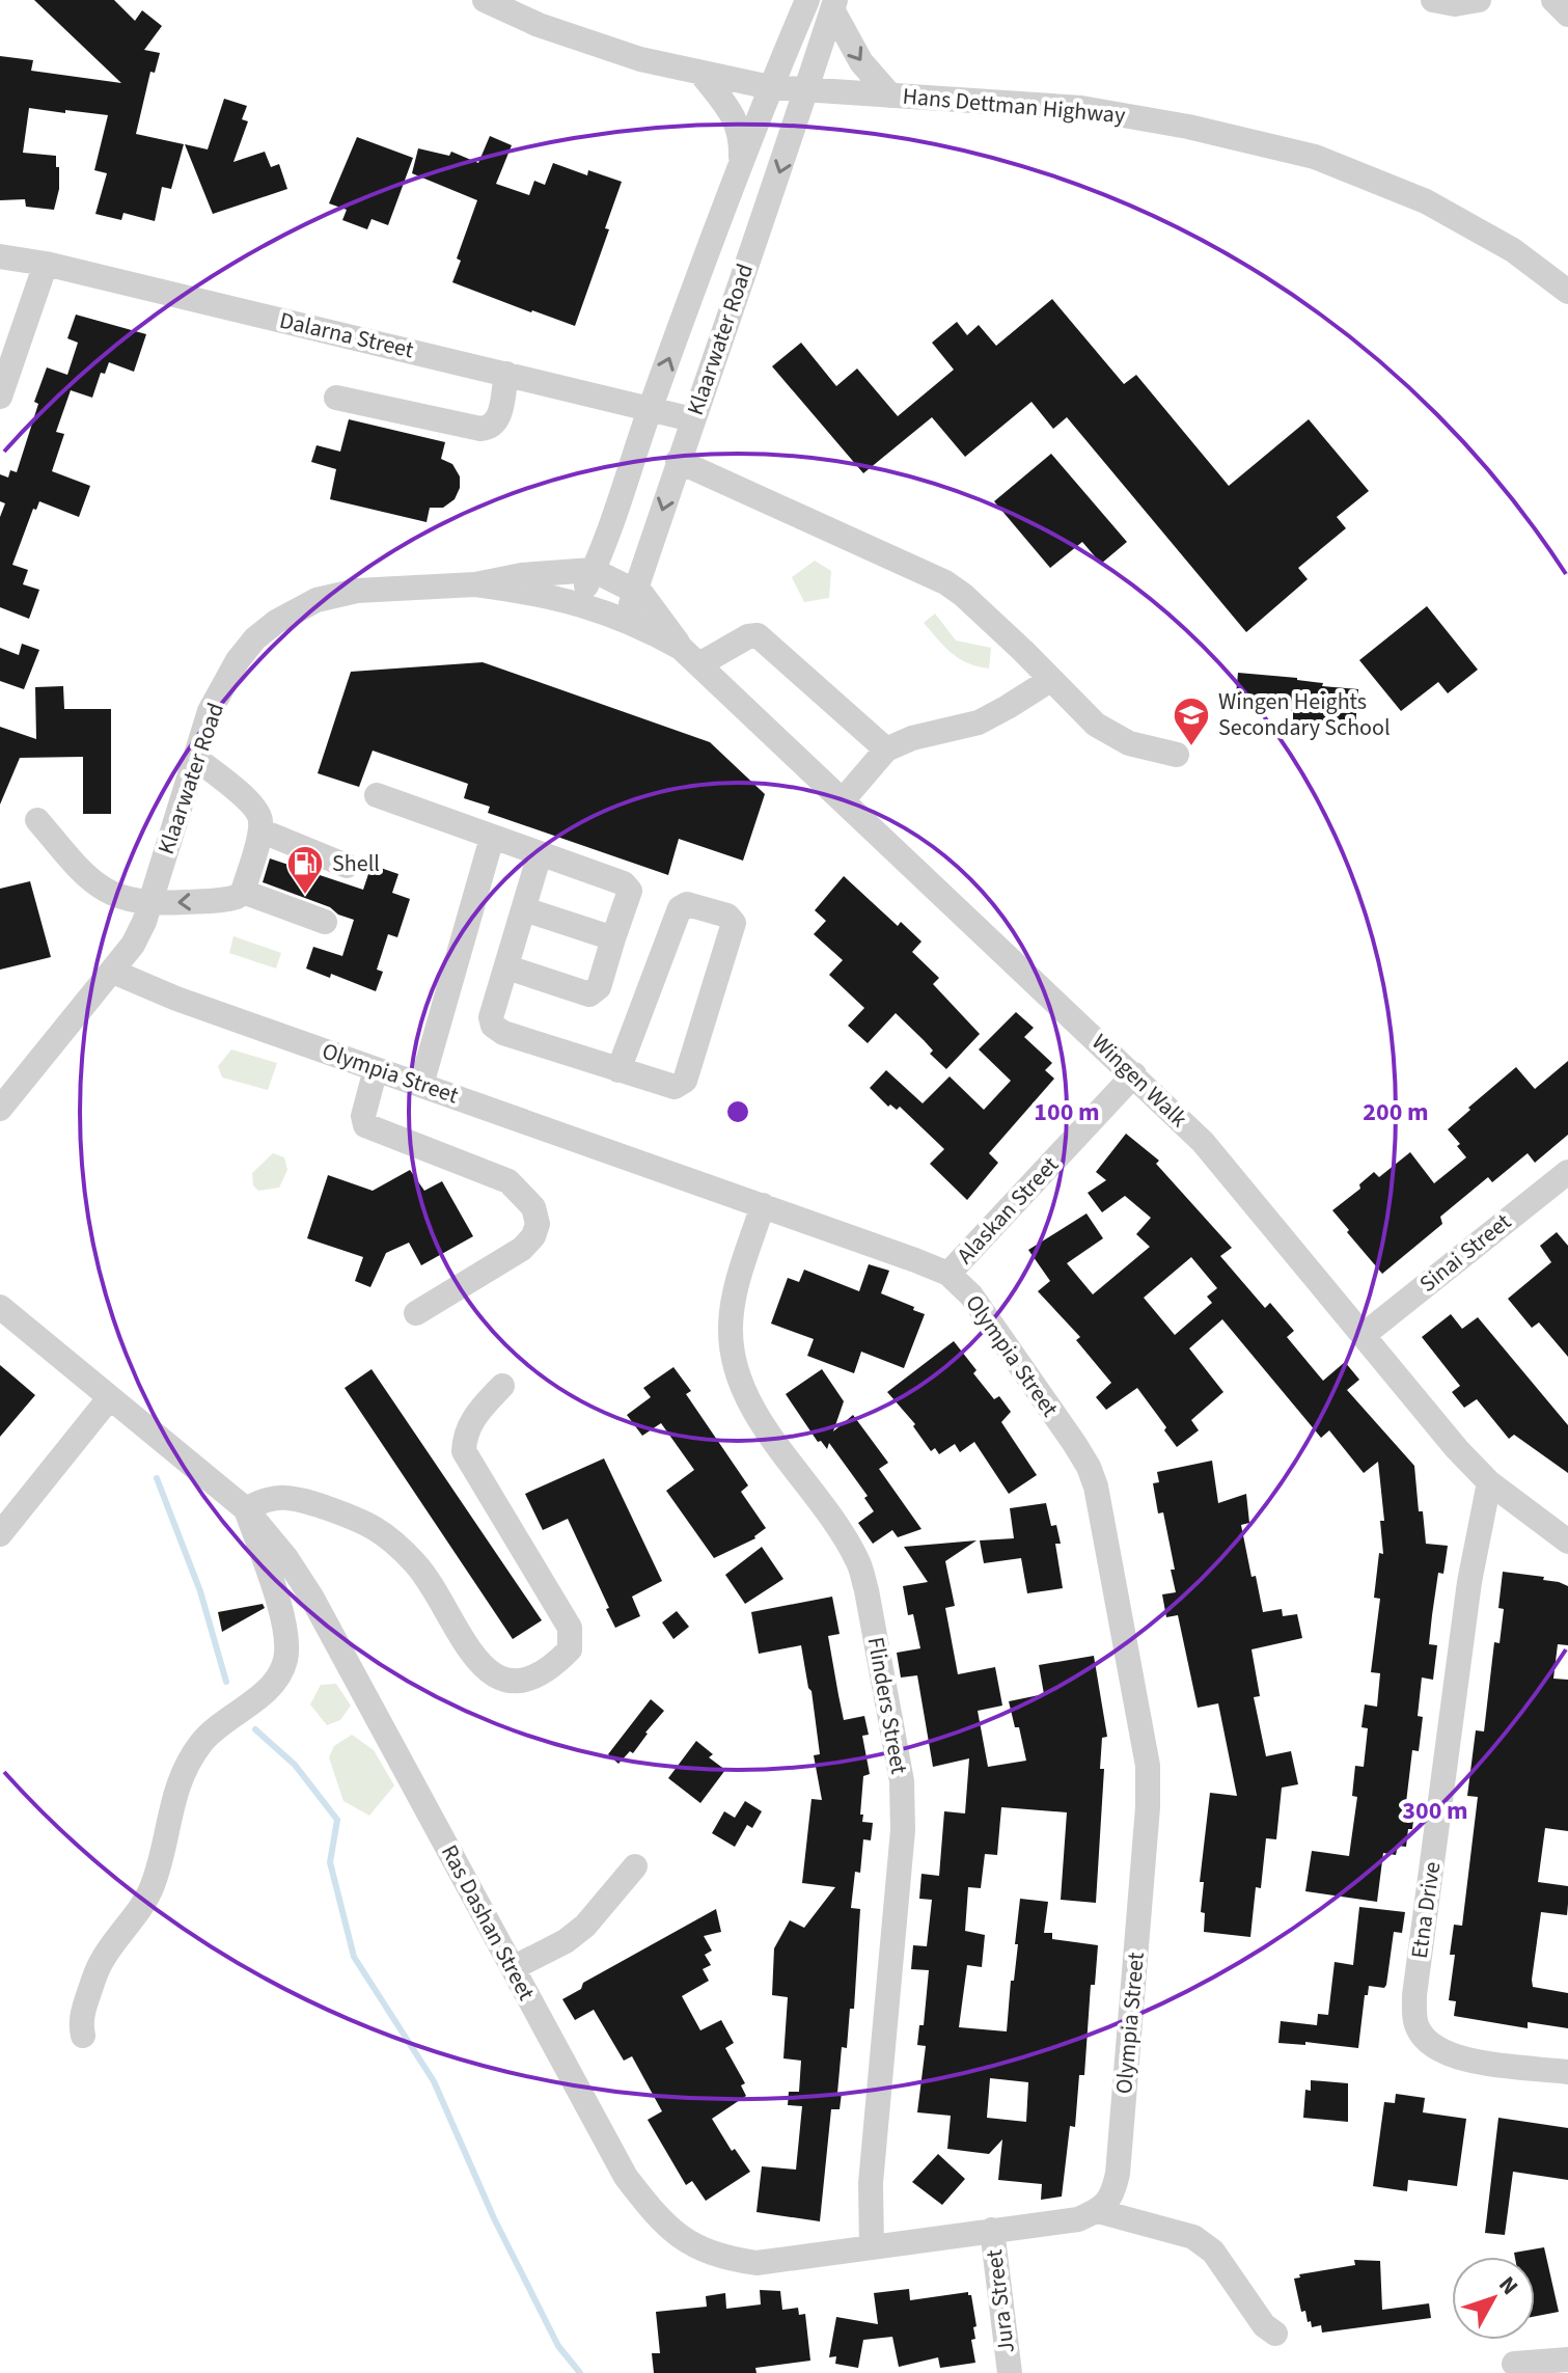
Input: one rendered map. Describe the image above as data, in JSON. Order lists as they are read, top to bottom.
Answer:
{
  "streets": {
    "street": [
      "Hans Dettman Highway",
      "Dalarna Street",
      "Klaarwater Road",
      "Olympia Street",
      "Wingen Walk",
      "Alaskan Street",
      "Sinai Street",
      "Flinders Street",
      "Etna Drive",
      "Ras Dashan Street",
      "Jura Street"
    ]
  },
  "crossings": [
    ["Hans Dettman Highway", "Klaarwater Road"],
    ["Dalarna Street", "Klaarwater Road"],
    ["Klaarwater Road", "Olympia Street"],
    ["Klaarwater Road", "Wingen Walk"],
    ["Olympia Street", "Alaskan Street"],
    ["Olympia Street", "Flinders Street"],
    ["Olympia Street", "Ras Dashan Street"],
    ["Wingen Walk", "Alaskan Street"],
    ["Wingen Walk", "Sinai Street"],
    ["Wingen Walk", "Etna Drive"],
    ["Flinders Street", "Ras Dashan Street"],
    ["Ras Dashan Street", "Jura Street"]
  ],
  "places": {
    "school or university": ["Wingen Heights Secondary School"],
    "fuel station": ["Shell"]
  },
  "north": "top right",
  "rings": ["100 m", "200 m", "300 m"]
}
